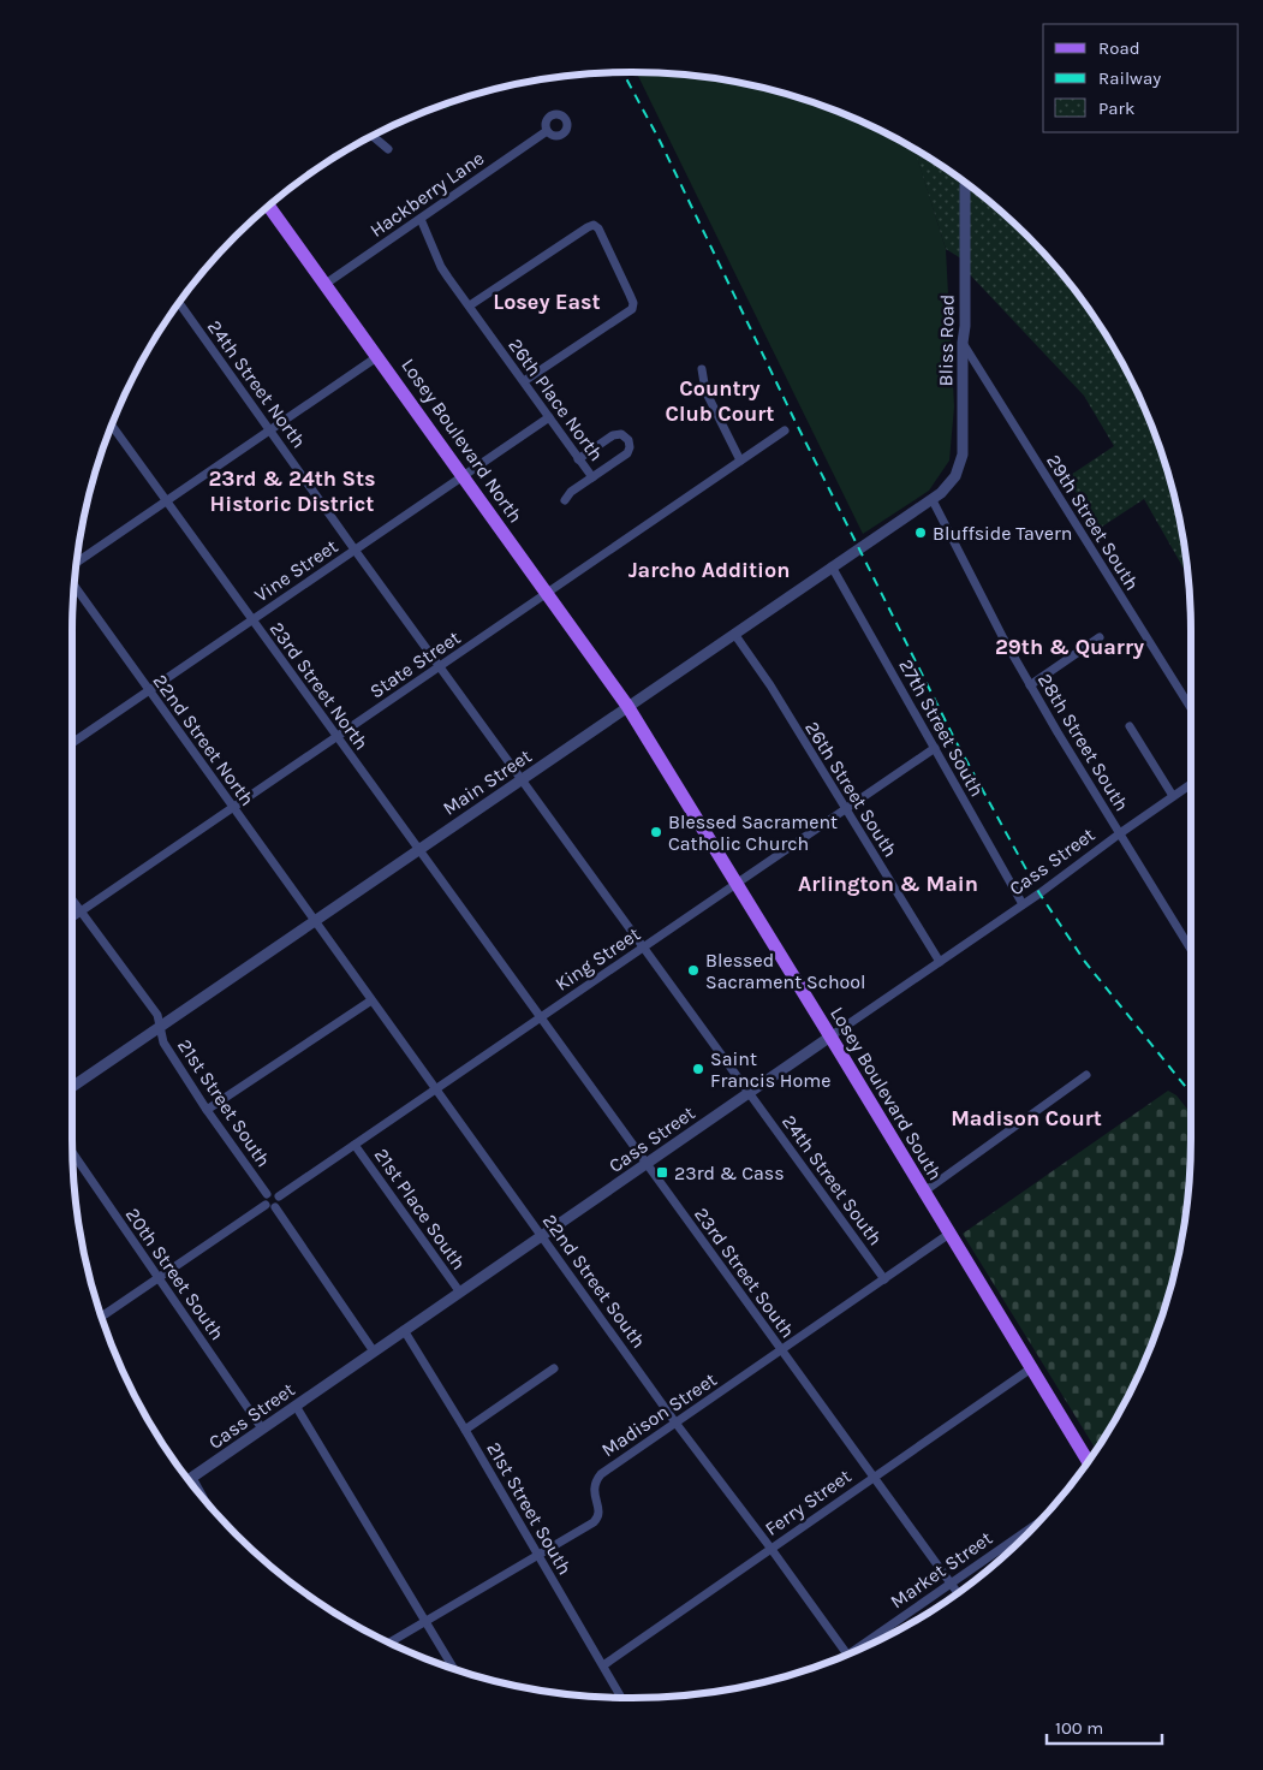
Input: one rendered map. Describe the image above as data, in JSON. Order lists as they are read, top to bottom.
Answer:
{
  "streets": {
    "main road": ["Losey Boulevard North", "Losey Boulevard South"],
    "street": [
      "Hackberry Lane",
      "Bliss Road",
      "24th Street North",
      "26th Place North",
      "29th Street South",
      "Vine Street",
      "State Street",
      "23rd Street North",
      "27th Street South",
      "22nd Street North",
      "28th Street South",
      "Main Street",
      "26th Street South",
      "Cass Street",
      "King Street",
      "21st Street South",
      "24th Street South",
      "21st Place South",
      "23rd Street South",
      "20th Street South",
      "22nd Street South",
      "Madison Street",
      "Ferry Street",
      "Market Street"
    ]
  },
  "crossings": [
    ["Hackberry Lane", "26th Place North"],
    ["Hackberry Lane", "Losey Boulevard North"],
    ["Bliss Road", "29th Street South"],
    ["Bliss Road", "28th Street South"],
    ["Bliss Road", "Main Street"],
    ["24th Street North", "Vine Street"],
    ["24th Street North", "State Street"],
    ["24th Street North", "Main Street"],
    ["24th Street North", "24th Street South"],
    ["26th Place North", "Vine Street"],
    ["Losey Boulevard North", "Vine Street"],
    ["Losey Boulevard North", "State Street"],
    ["Losey Boulevard North", "Main Street"],
    ["Losey Boulevard North", "Losey Boulevard South"],
    ["Vine Street", "23rd Street North"],
    ["Vine Street", "22nd Street North"],
    ["State Street", "23rd Street North"],
    ["State Street", "22nd Street North"],
    ["State Street", "21st Street South"],
    ["23rd Street North", "Main Street"],
    ["23rd Street North", "23rd Street South"],
    ["27th Street South", "Main Street"],
    ["27th Street South", "Cass Street"],
    ["27th Street South", "King Street"],
    ["22nd Street North", "Main Street"],
    ["22nd Street North", "22nd Street South"],
    ["28th Street South", "Main Street"],
    ["28th Street South", "Cass Street"],
    ["Main Street", "26th Street South"],
    ["Main Street", "Losey Boulevard South"],
    ["Main Street", "21st Street South"],
    ["Main Street", "24th Street South"],
    ["Main Street", "23rd Street South"],
    ["Main Street", "22nd Street South"],
    ["26th Street South", "Cass Street"],
    ["26th Street South", "King Street"],
    ["Cass Street", "Losey Boulevard South"],
    ["Cass Street", "21st Street South"],
    ["Cass Street", "24th Street South"],
    ["Cass Street", "21st Place South"],
    ["Cass Street", "23rd Street South"],
    ["Cass Street", "20th Street South"],
    ["Cass Street", "22nd Street South"],
    ["King Street", "Losey Boulevard South"],
    ["King Street", "21st Street South"],
    ["King Street", "24th Street South"],
    ["King Street", "21st Place South"],
    ["King Street", "23rd Street South"],
    ["King Street", "22nd Street South"],
    ["Losey Boulevard South", "Madison Street"],
    ["Losey Boulevard South", "Ferry Street"],
    ["21st Street South", "Madison Street"],
    ["21st Street South", "Ferry Street"],
    ["24th Street South", "Madison Street"],
    ["23rd Street South", "Madison Street"],
    ["23rd Street South", "Ferry Street"],
    ["23rd Street South", "Market Street"],
    ["22nd Street South", "Madison Street"],
    ["22nd Street South", "Ferry Street"]
  ],
  "districts": [
    "Losey East",
    "Country Club Court",
    "23rd & 24th Sts Historic District",
    "Jarcho Addition",
    "29th & Quarry",
    "Arlington & Main",
    "Madison Court"
  ],
  "places": {
    "other": [
      "Bluffside Tavern",
      "Blessed Sacrament Catholic Church",
      "Blessed Sacrament School",
      "Saint Francis Home"
    ],
    "transit": ["23rd & Cass"]
  },
  "legend": ["Road", "Railway", "Park"],
  "scale_bar": "100 m"
}
